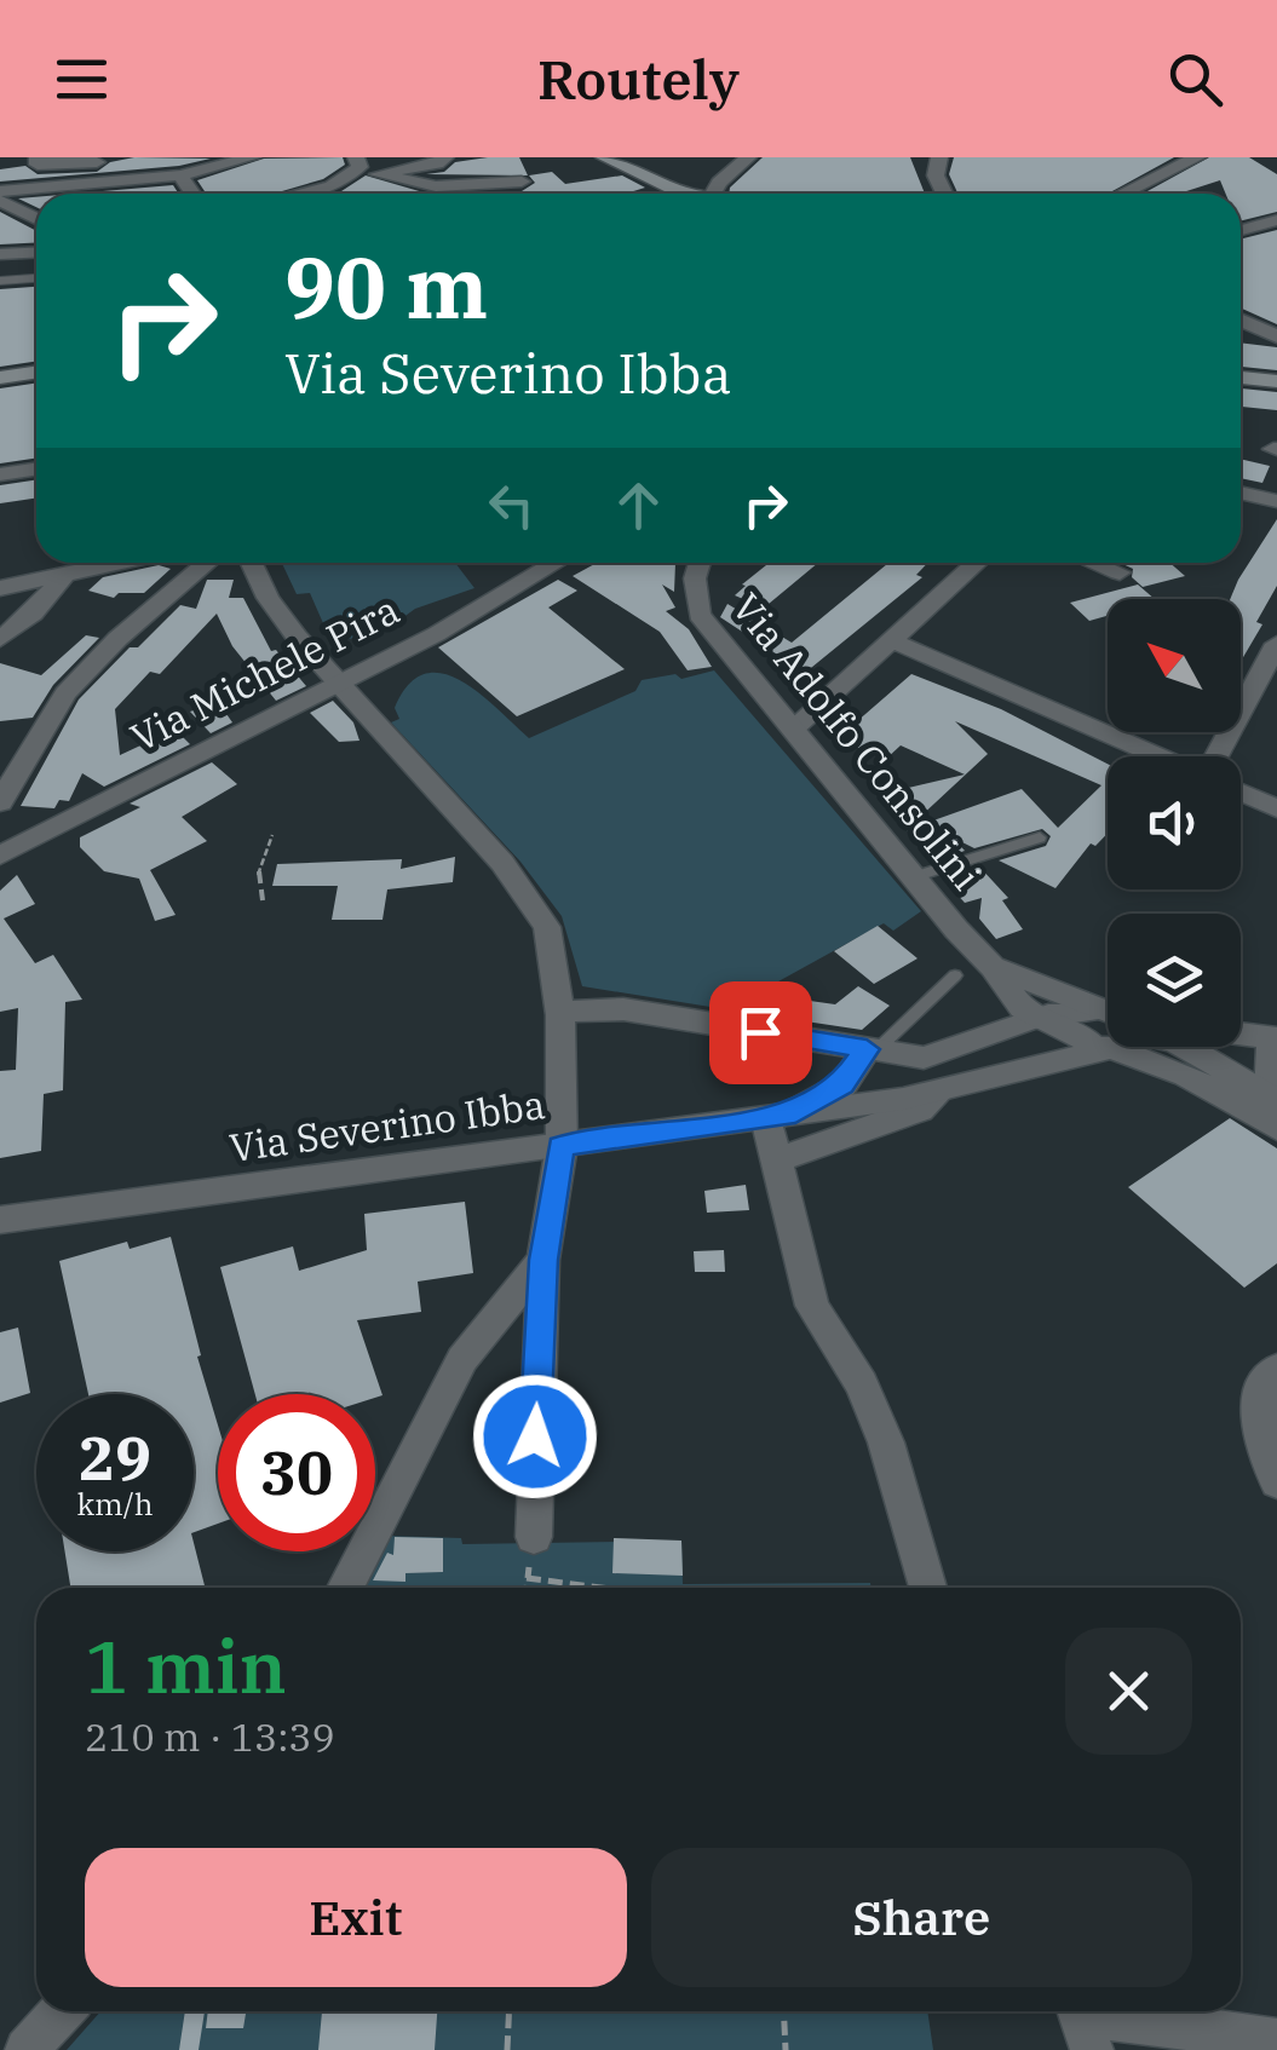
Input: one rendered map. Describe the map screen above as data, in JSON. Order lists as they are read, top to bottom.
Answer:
{
  "streets": {
    "street": ["Via Michele Pira", "Via Adolfo Consolini", "Via Severino Ibba"]
  },
  "north": "top left",
  "page": {
    "header": "Routely",
    "turn": ["90 m", "Via Severino Ibba"],
    "speed": "29 km/h",
    "limit": "30",
    "heading": ["1 min", "210 m · 13:39"],
    "buttons": ["Exit", "Share"]
  }
}
